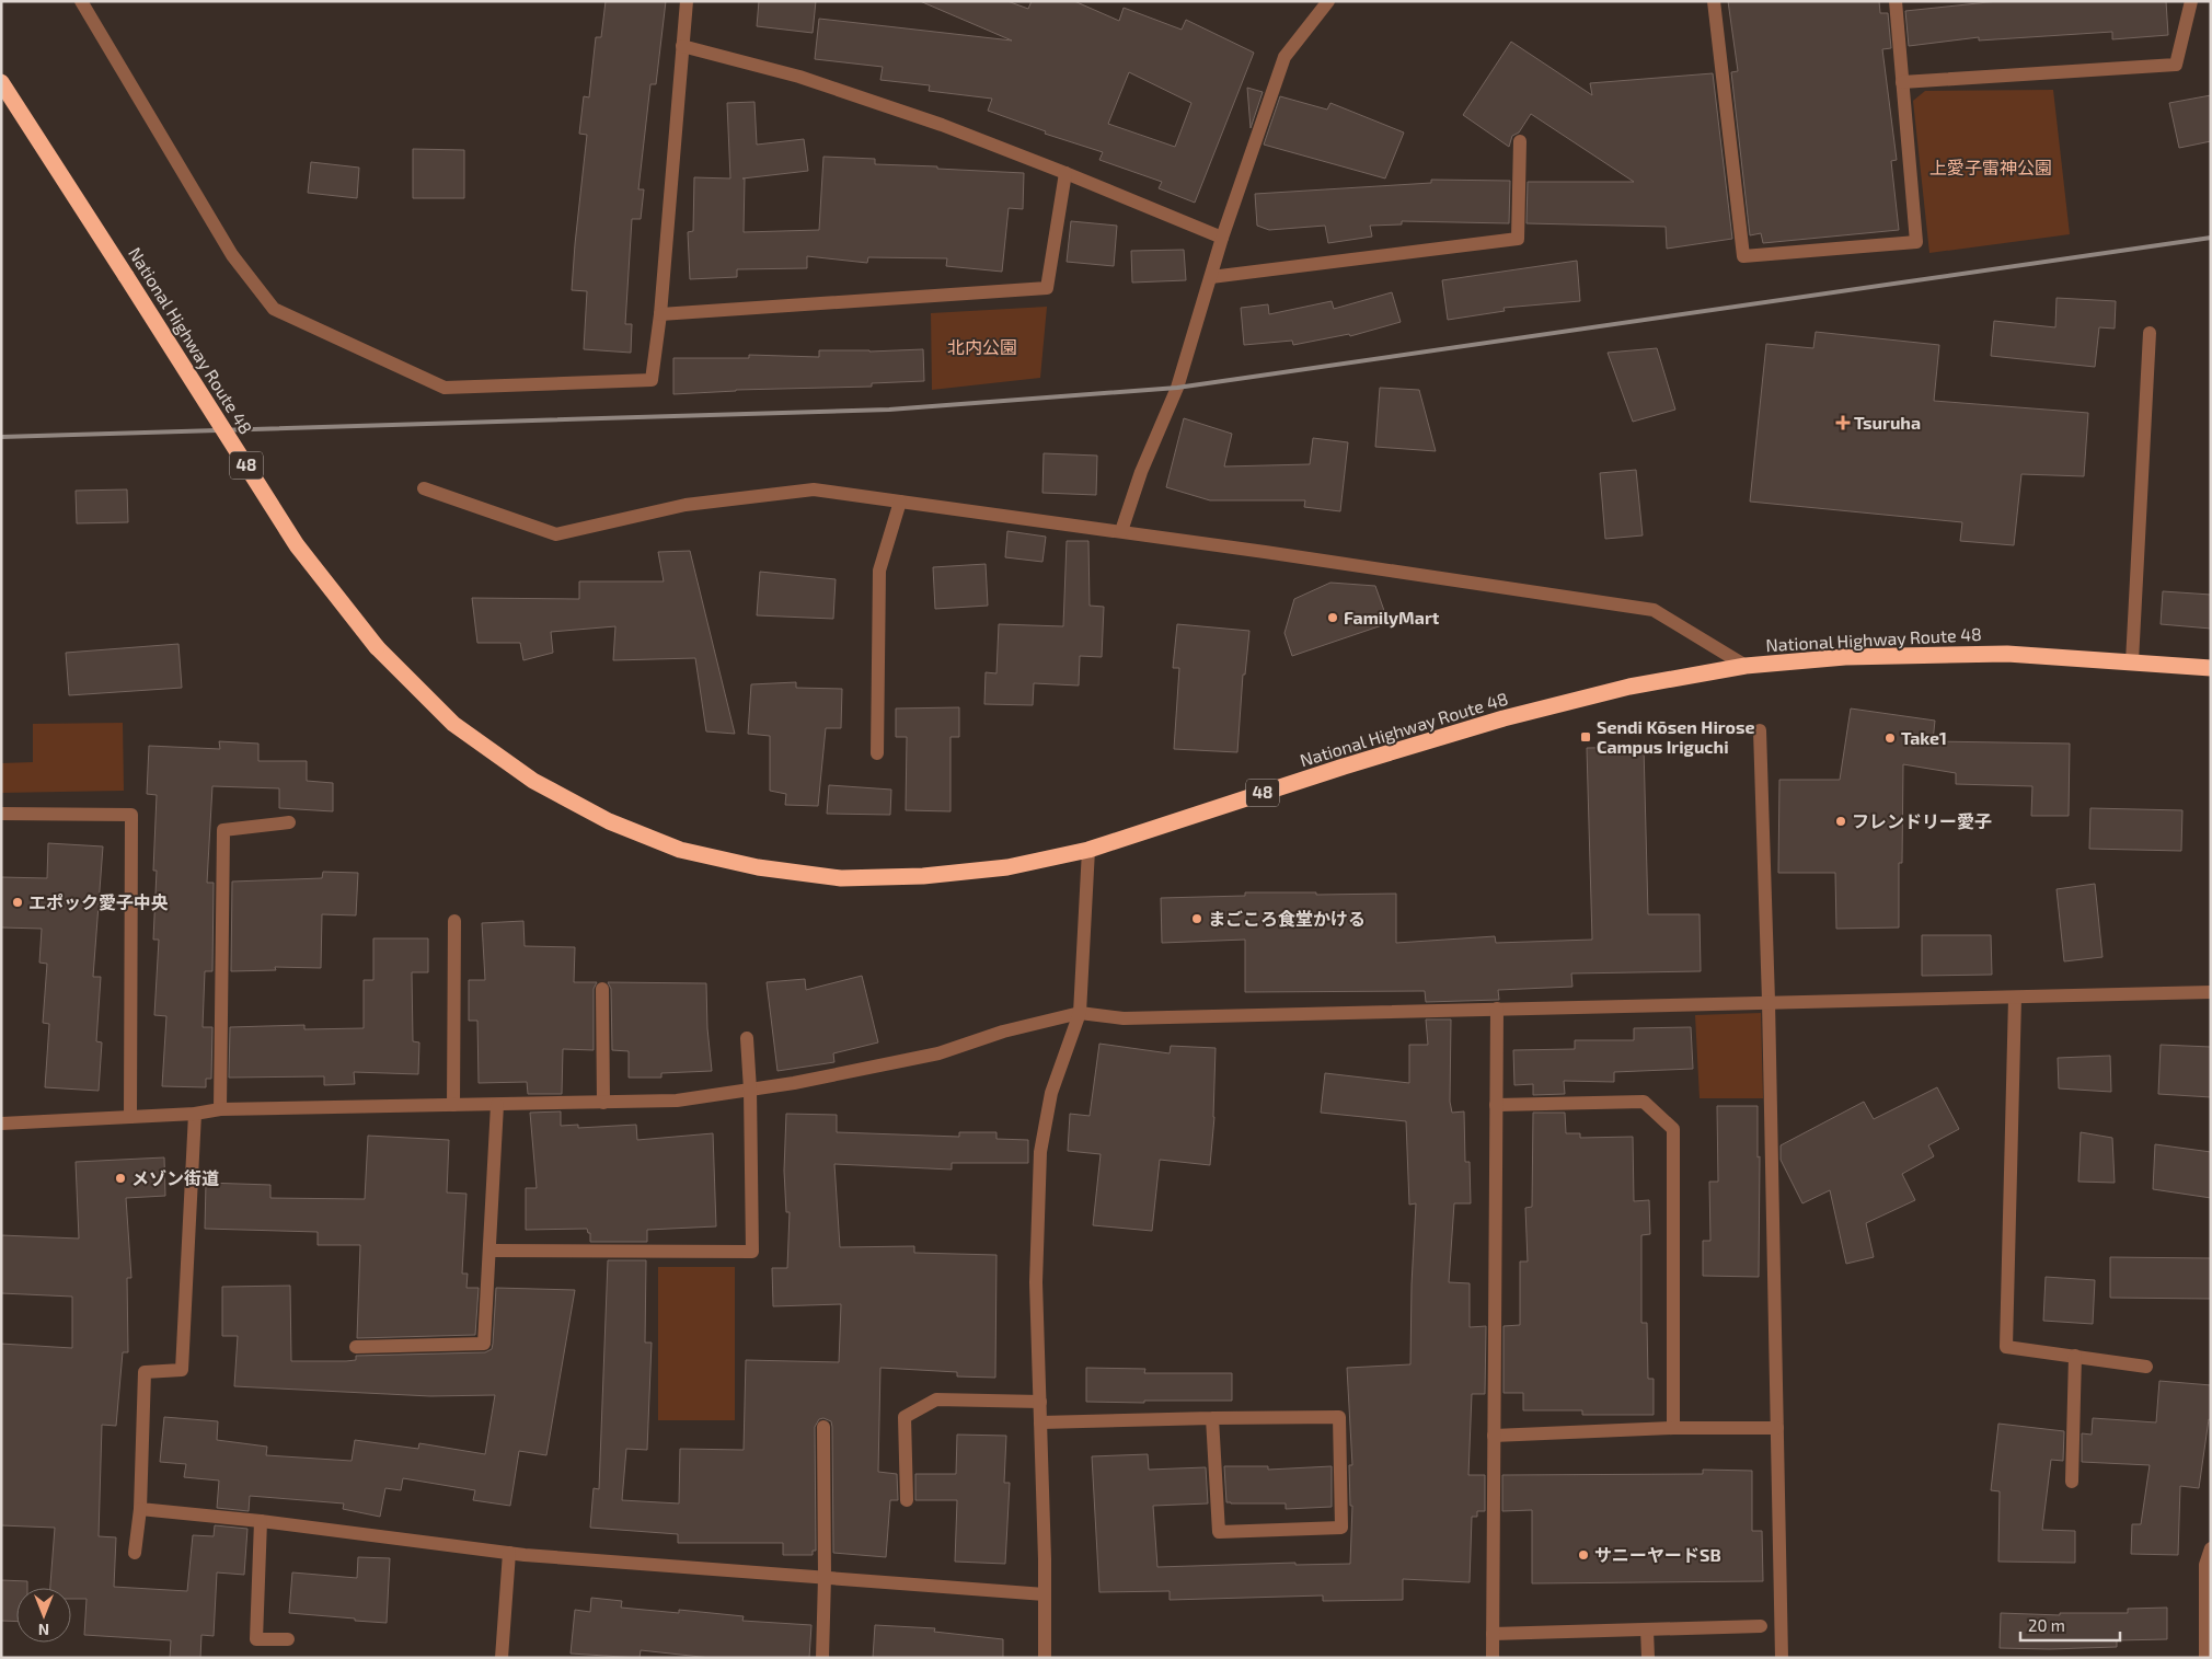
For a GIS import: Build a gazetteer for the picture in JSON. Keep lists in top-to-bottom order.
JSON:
{
  "streets": {
    "highway": ["National Highway Route 48", "48"]
  },
  "parks": ["上愛子雷神公園", "北内公園"],
  "places": {
    "health": ["Tsuruha"],
    "other": [
      "FamilyMart",
      "Take1",
      "フレンドリー愛子",
      "エポック愛子中央",
      "まごころ食堂かける",
      "メゾン街道",
      "サニーヤードSB"
    ],
    "transit": ["Sendi Kōsen Hirose Campus Iriguchi"]
  },
  "scale_bar": "20 m",
  "north": "bottom"
}
